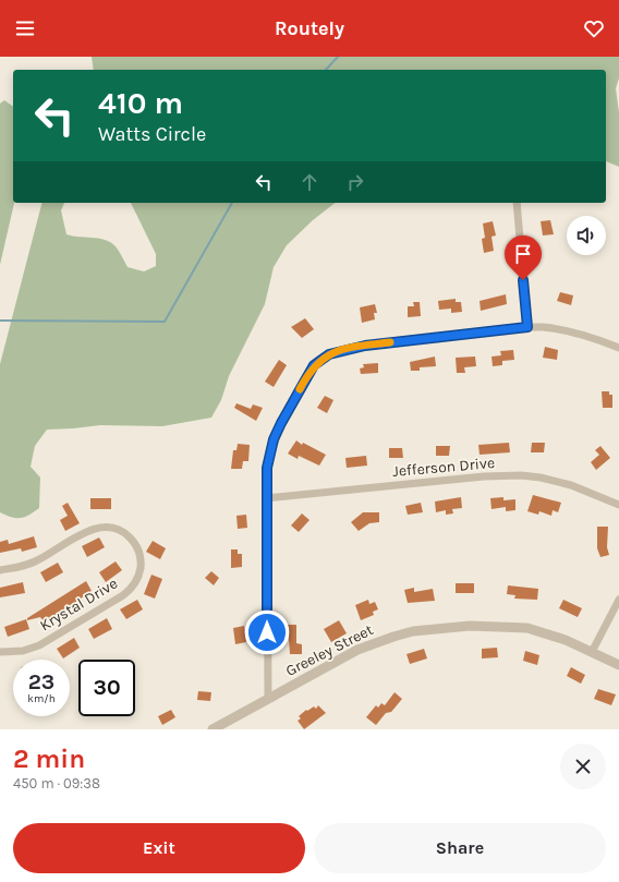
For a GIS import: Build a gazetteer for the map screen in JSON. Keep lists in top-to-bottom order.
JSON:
{
  "streets": {
    "street": ["Jefferson Drive", "Krystal Drive", "Greeley Street"]
  },
  "page": {
    "header": "Routely",
    "turn": ["410 m", "Watts Circle"],
    "speed": "23 km/h",
    "limit": "30",
    "heading": ["2 min", "450 m · 09:38"],
    "buttons": ["Exit", "Share"]
  }
}
